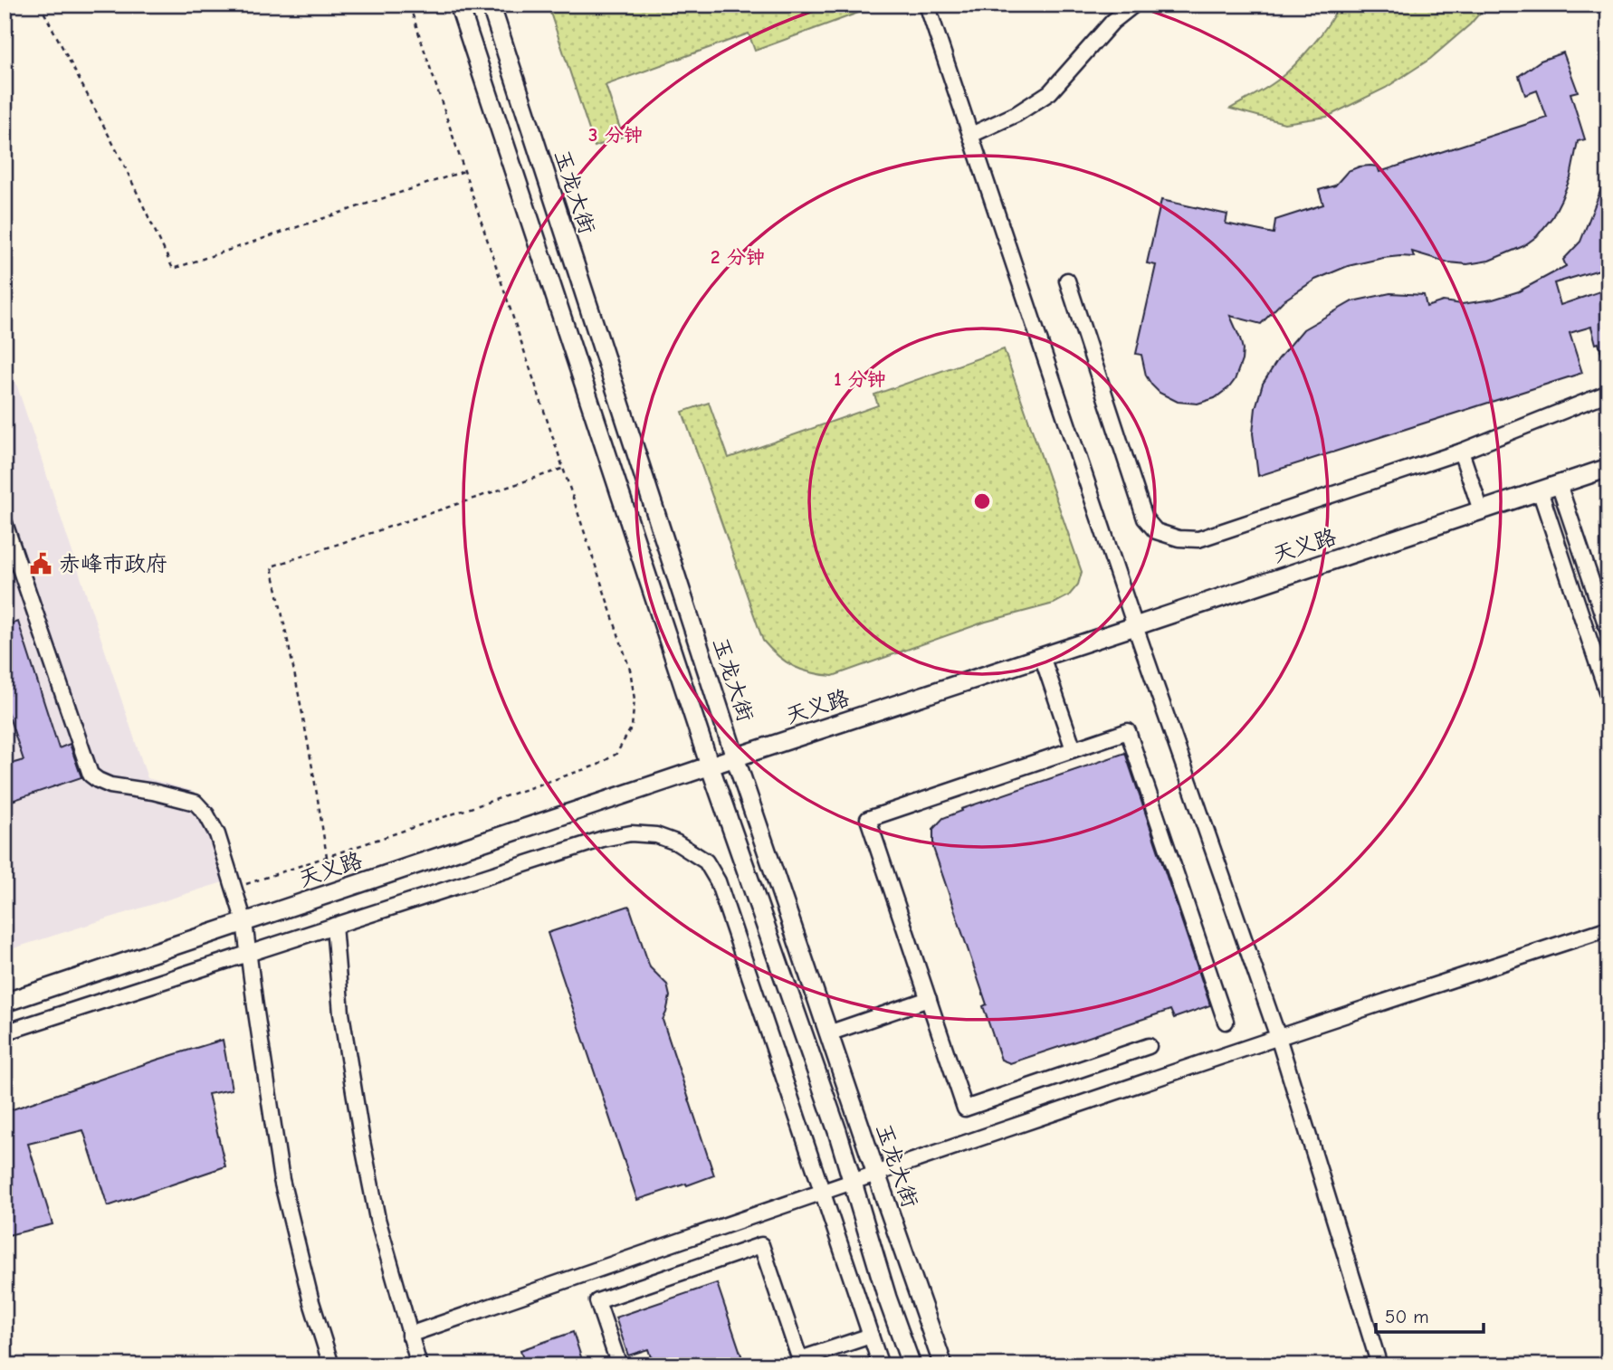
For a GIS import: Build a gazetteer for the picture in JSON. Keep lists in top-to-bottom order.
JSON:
{
  "streets": {
    "main road": ["玉龙大街", "天义路"]
  },
  "crossings": [
    ["玉龙大街", "天义路"]
  ],
  "places": {
    "public building": ["赤峰市政府"]
  },
  "scale_bar": "50 m",
  "rings": ["3 分钟", "2 分钟", "1 分钟"]
}
